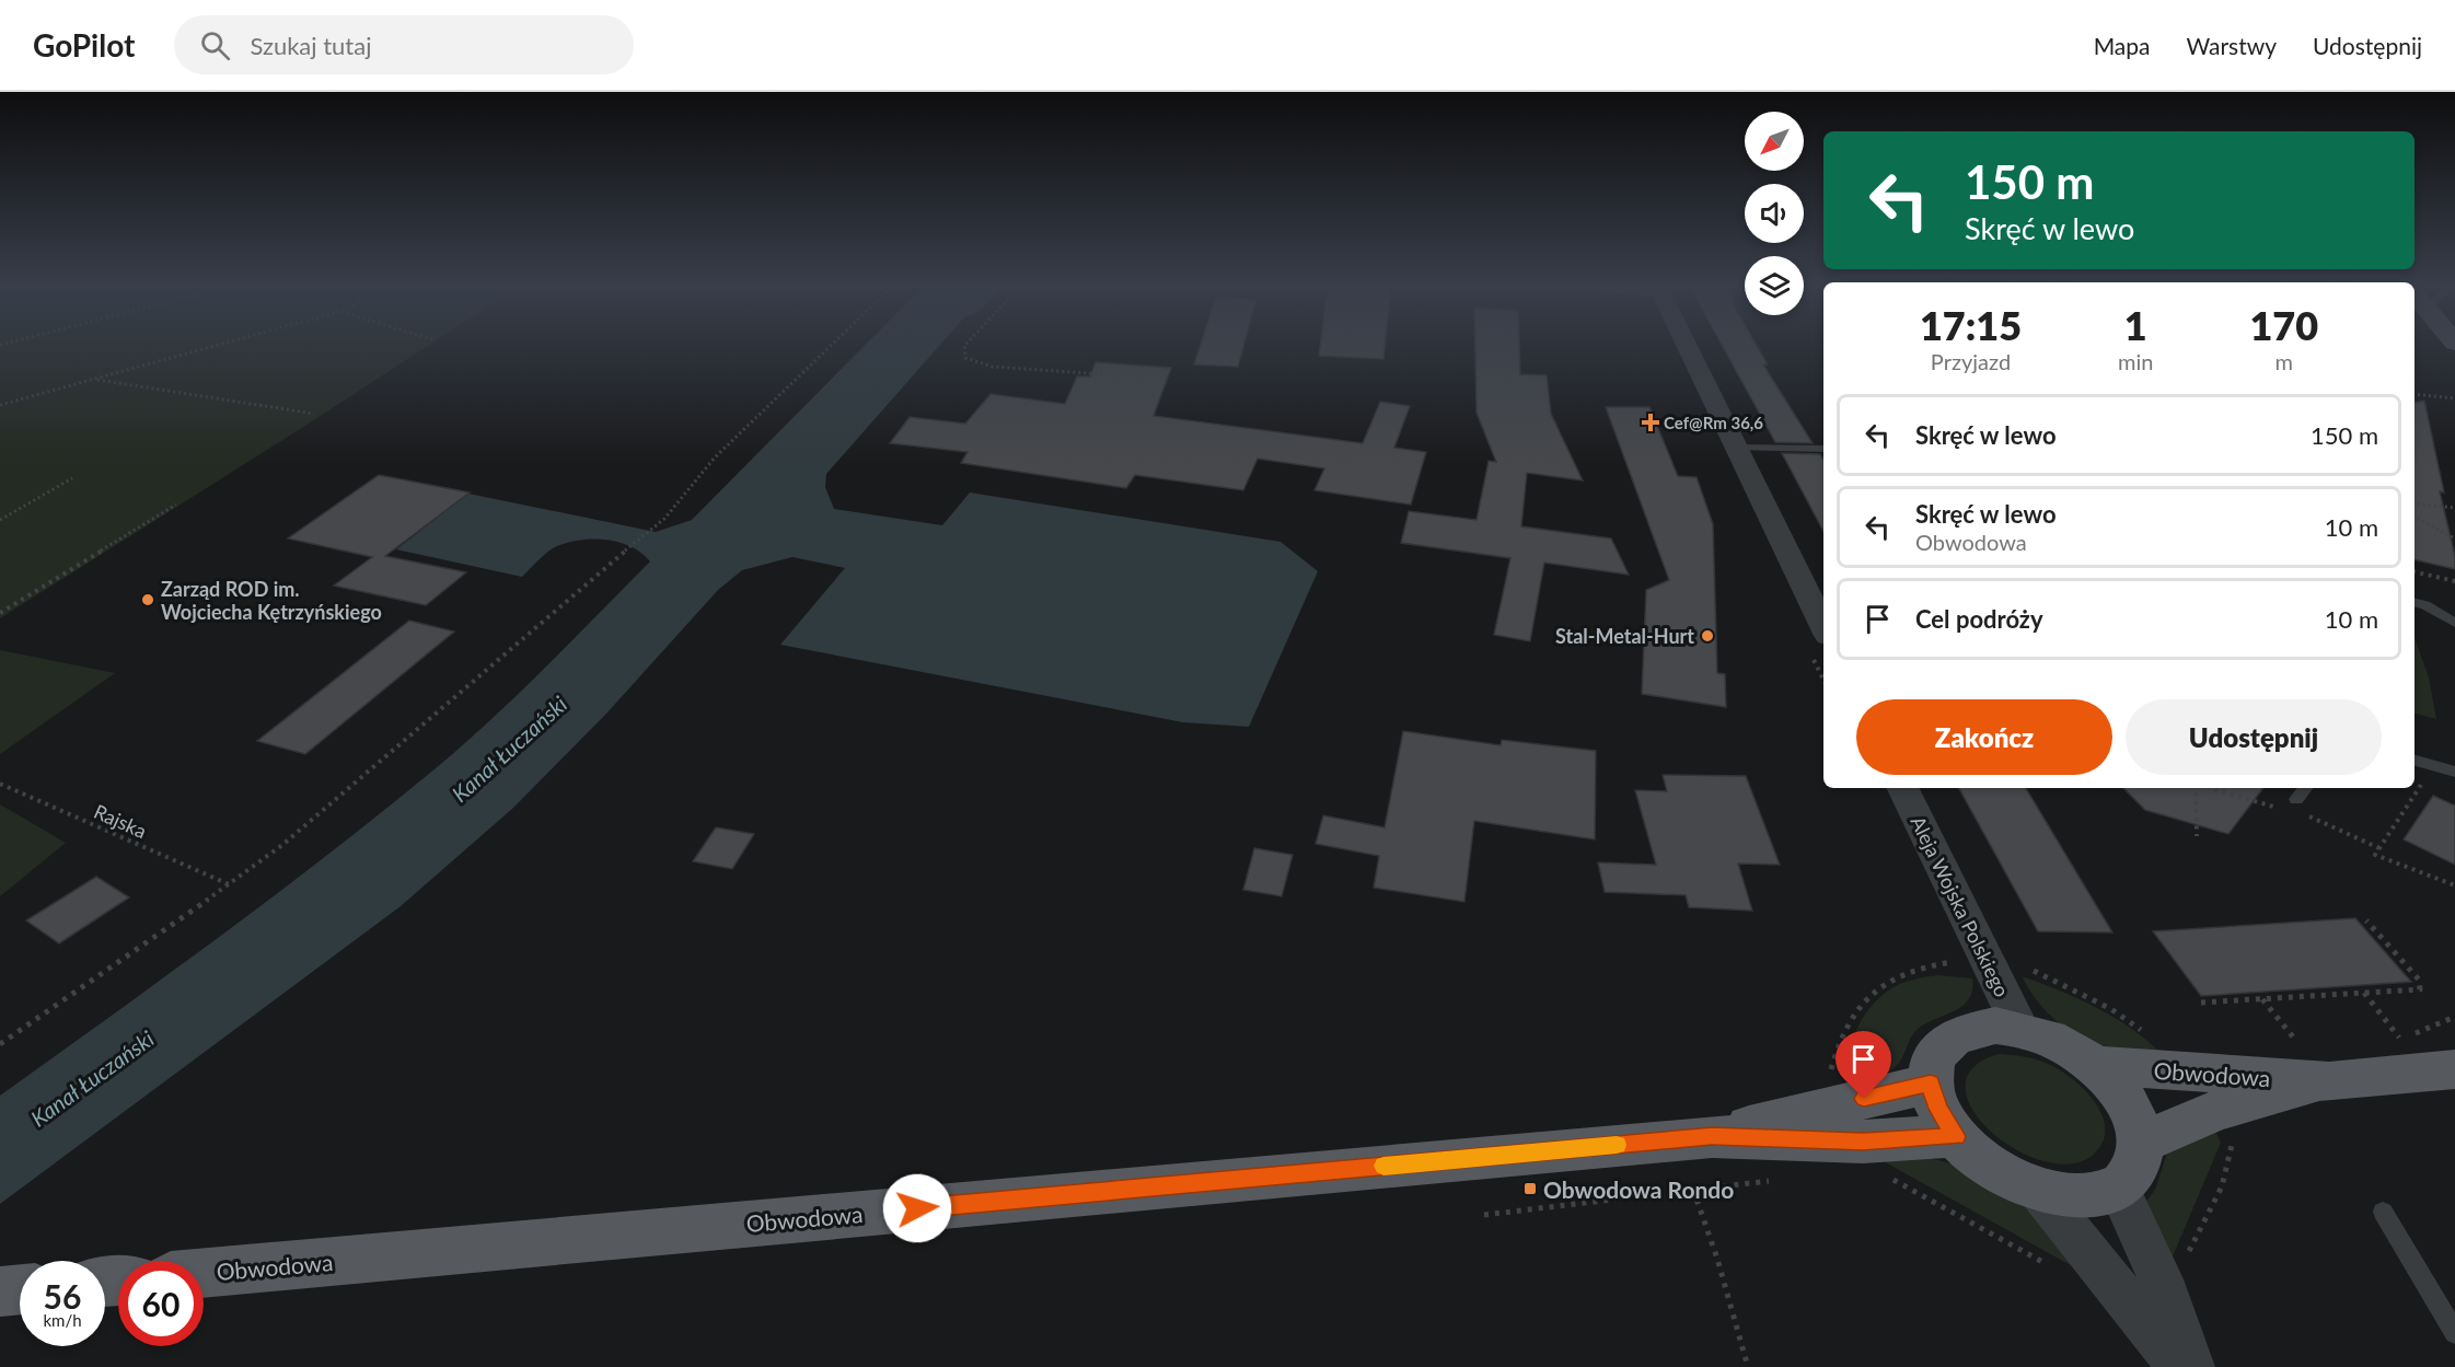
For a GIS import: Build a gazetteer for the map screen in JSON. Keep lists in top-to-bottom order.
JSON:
{
  "streets": {
    "main road": ["Obwodowa"],
    "street": ["Aleja Wojska Polskiego"],
    "path": ["Rajska"]
  },
  "crossings": [
    ["Aleja Wojska Polskiego", "Obwodowa"]
  ],
  "water": ["Kanał Łuczański"],
  "places": {
    "health": ["Cef@Rm 36,6"],
    "other": ["Zarząd ROD im. Wojciecha Kętrzyńskiego", "Stal-Metal-Hurt"],
    "transit": ["Obwodowa Rondo"]
  },
  "north": "bottom left",
  "page": {
    "header": "GoPilot",
    "search": "Szukaj tutaj",
    "nav": ["Mapa", "Warstwy", "Udostępnij"],
    "turn": ["150 m", "Skręć w lewo"],
    "eta": [
      "17:15",
      "Przyjazd",
      "1",
      "min",
      "170",
      "m"
    ],
    "list": [
      {
        "name": "Skręć w lewo",
        "value": "150 m"
      },
      {
        "name": "Skręć w lewo",
        "note": "Obwodowa",
        "value": "10 m"
      },
      {
        "name": "Cel podróży",
        "value": "10 m"
      }
    ],
    "buttons": ["Zakończ", "Udostępnij"],
    "speed": "56 km/h",
    "limit": "60"
  }
}
